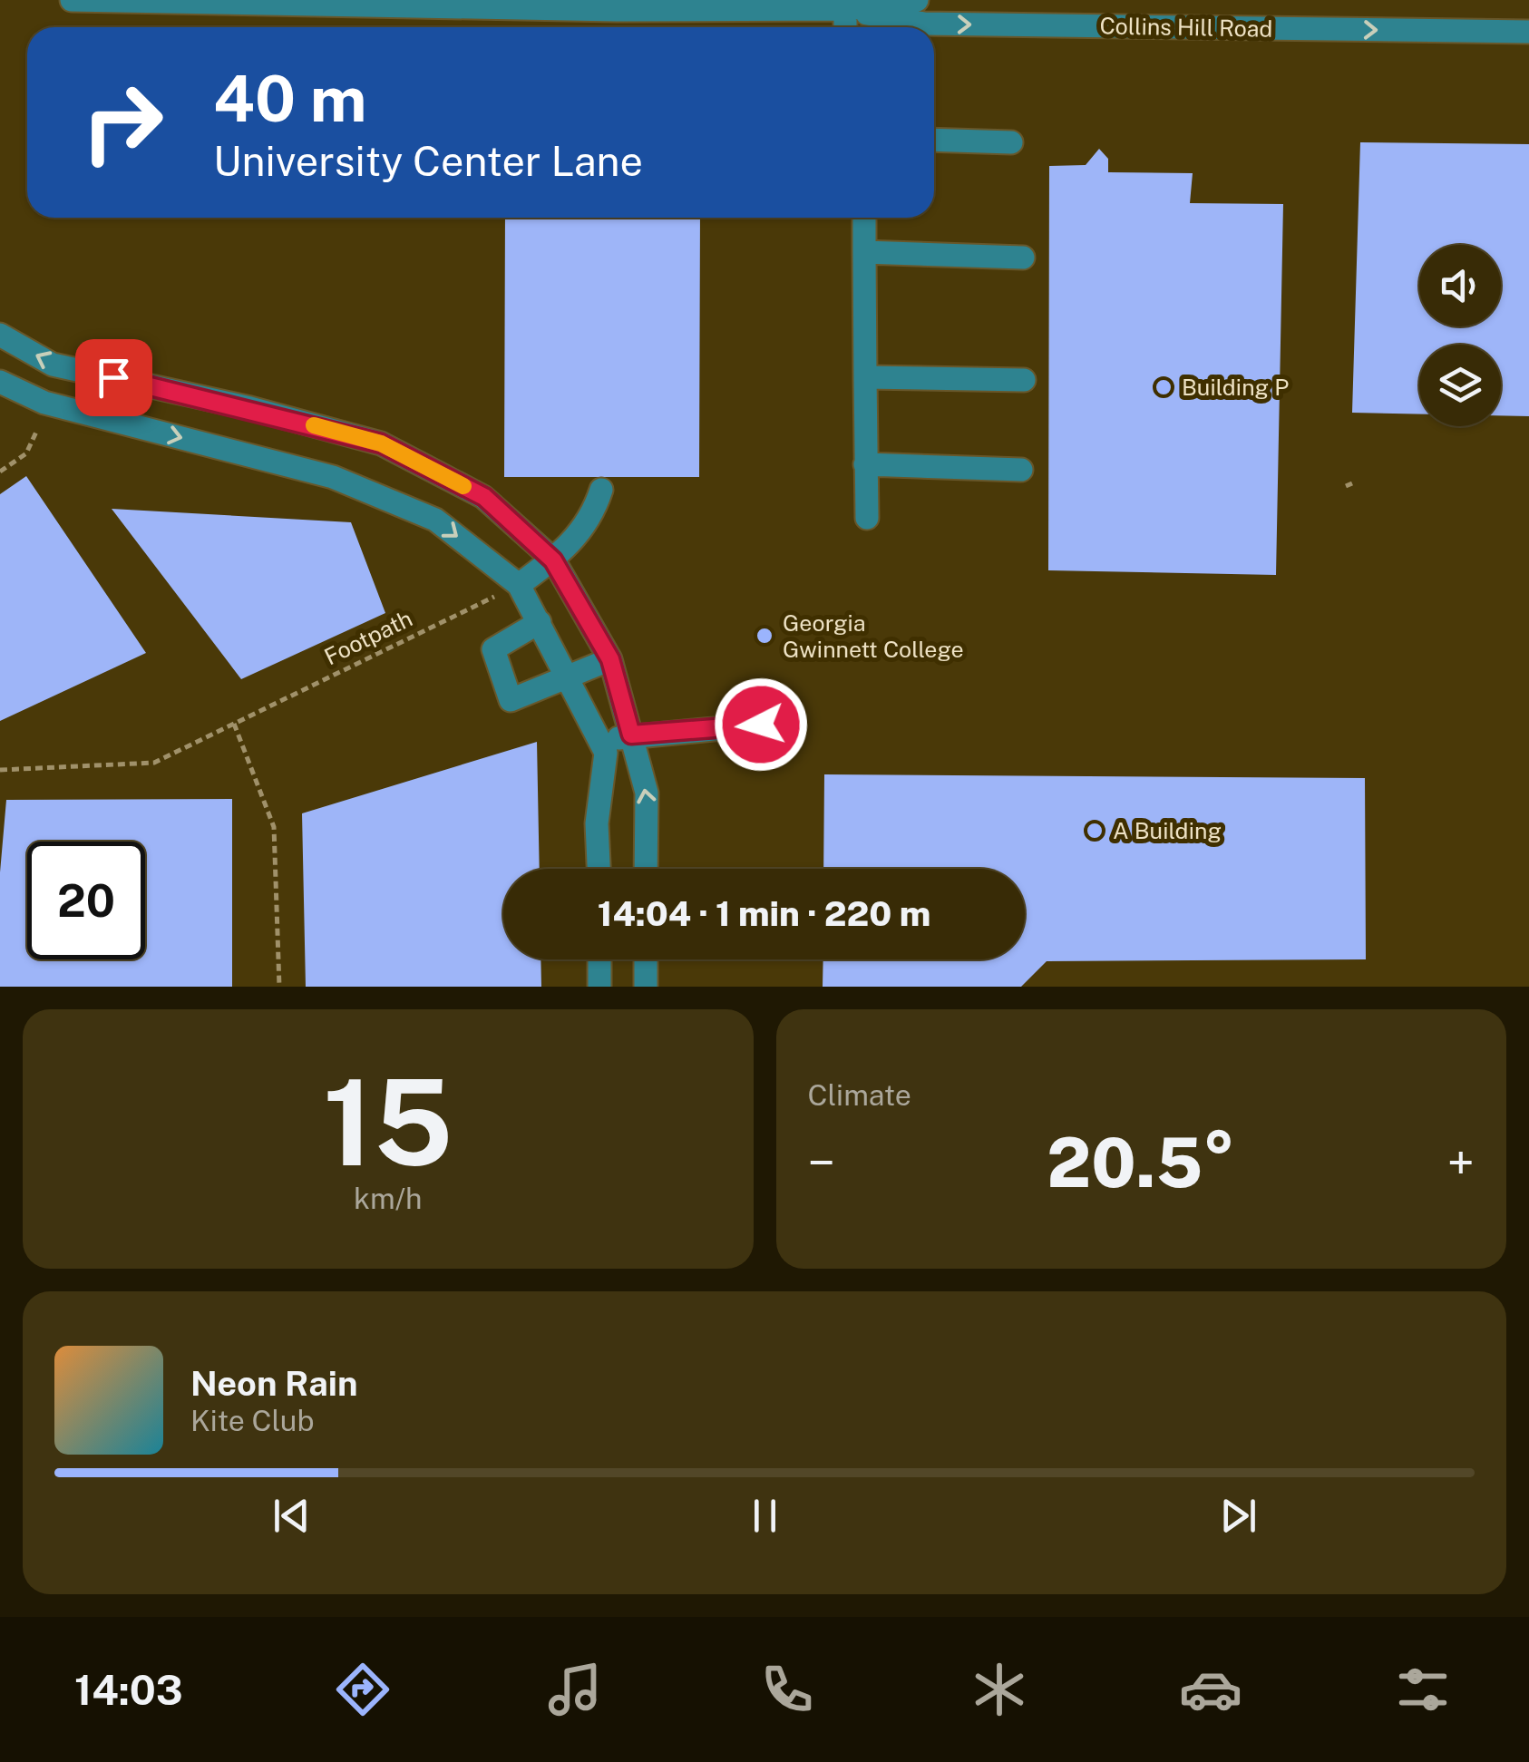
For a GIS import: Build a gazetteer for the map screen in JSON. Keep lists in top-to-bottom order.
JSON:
{
  "streets": {
    "street": ["Collins Hill Road"],
    "path": ["Footpath"]
  },
  "one_way": ["Collins Hill Road"],
  "places": ["Building P", "Georgia Gwinnett College", "A Building"],
  "page": {
    "turn": ["40 m", "University Center Lane"],
    "limit": "20",
    "trip": "14:04 · 1 min · 220 m",
    "tile": [
      ["15", "km/h"],
      "Climate"
    ],
    "heat": ["−", "20.5°", "+"],
    "song": ["Neon Rain", "Kite Club"],
    "tabs": "14:03"
  }
}
